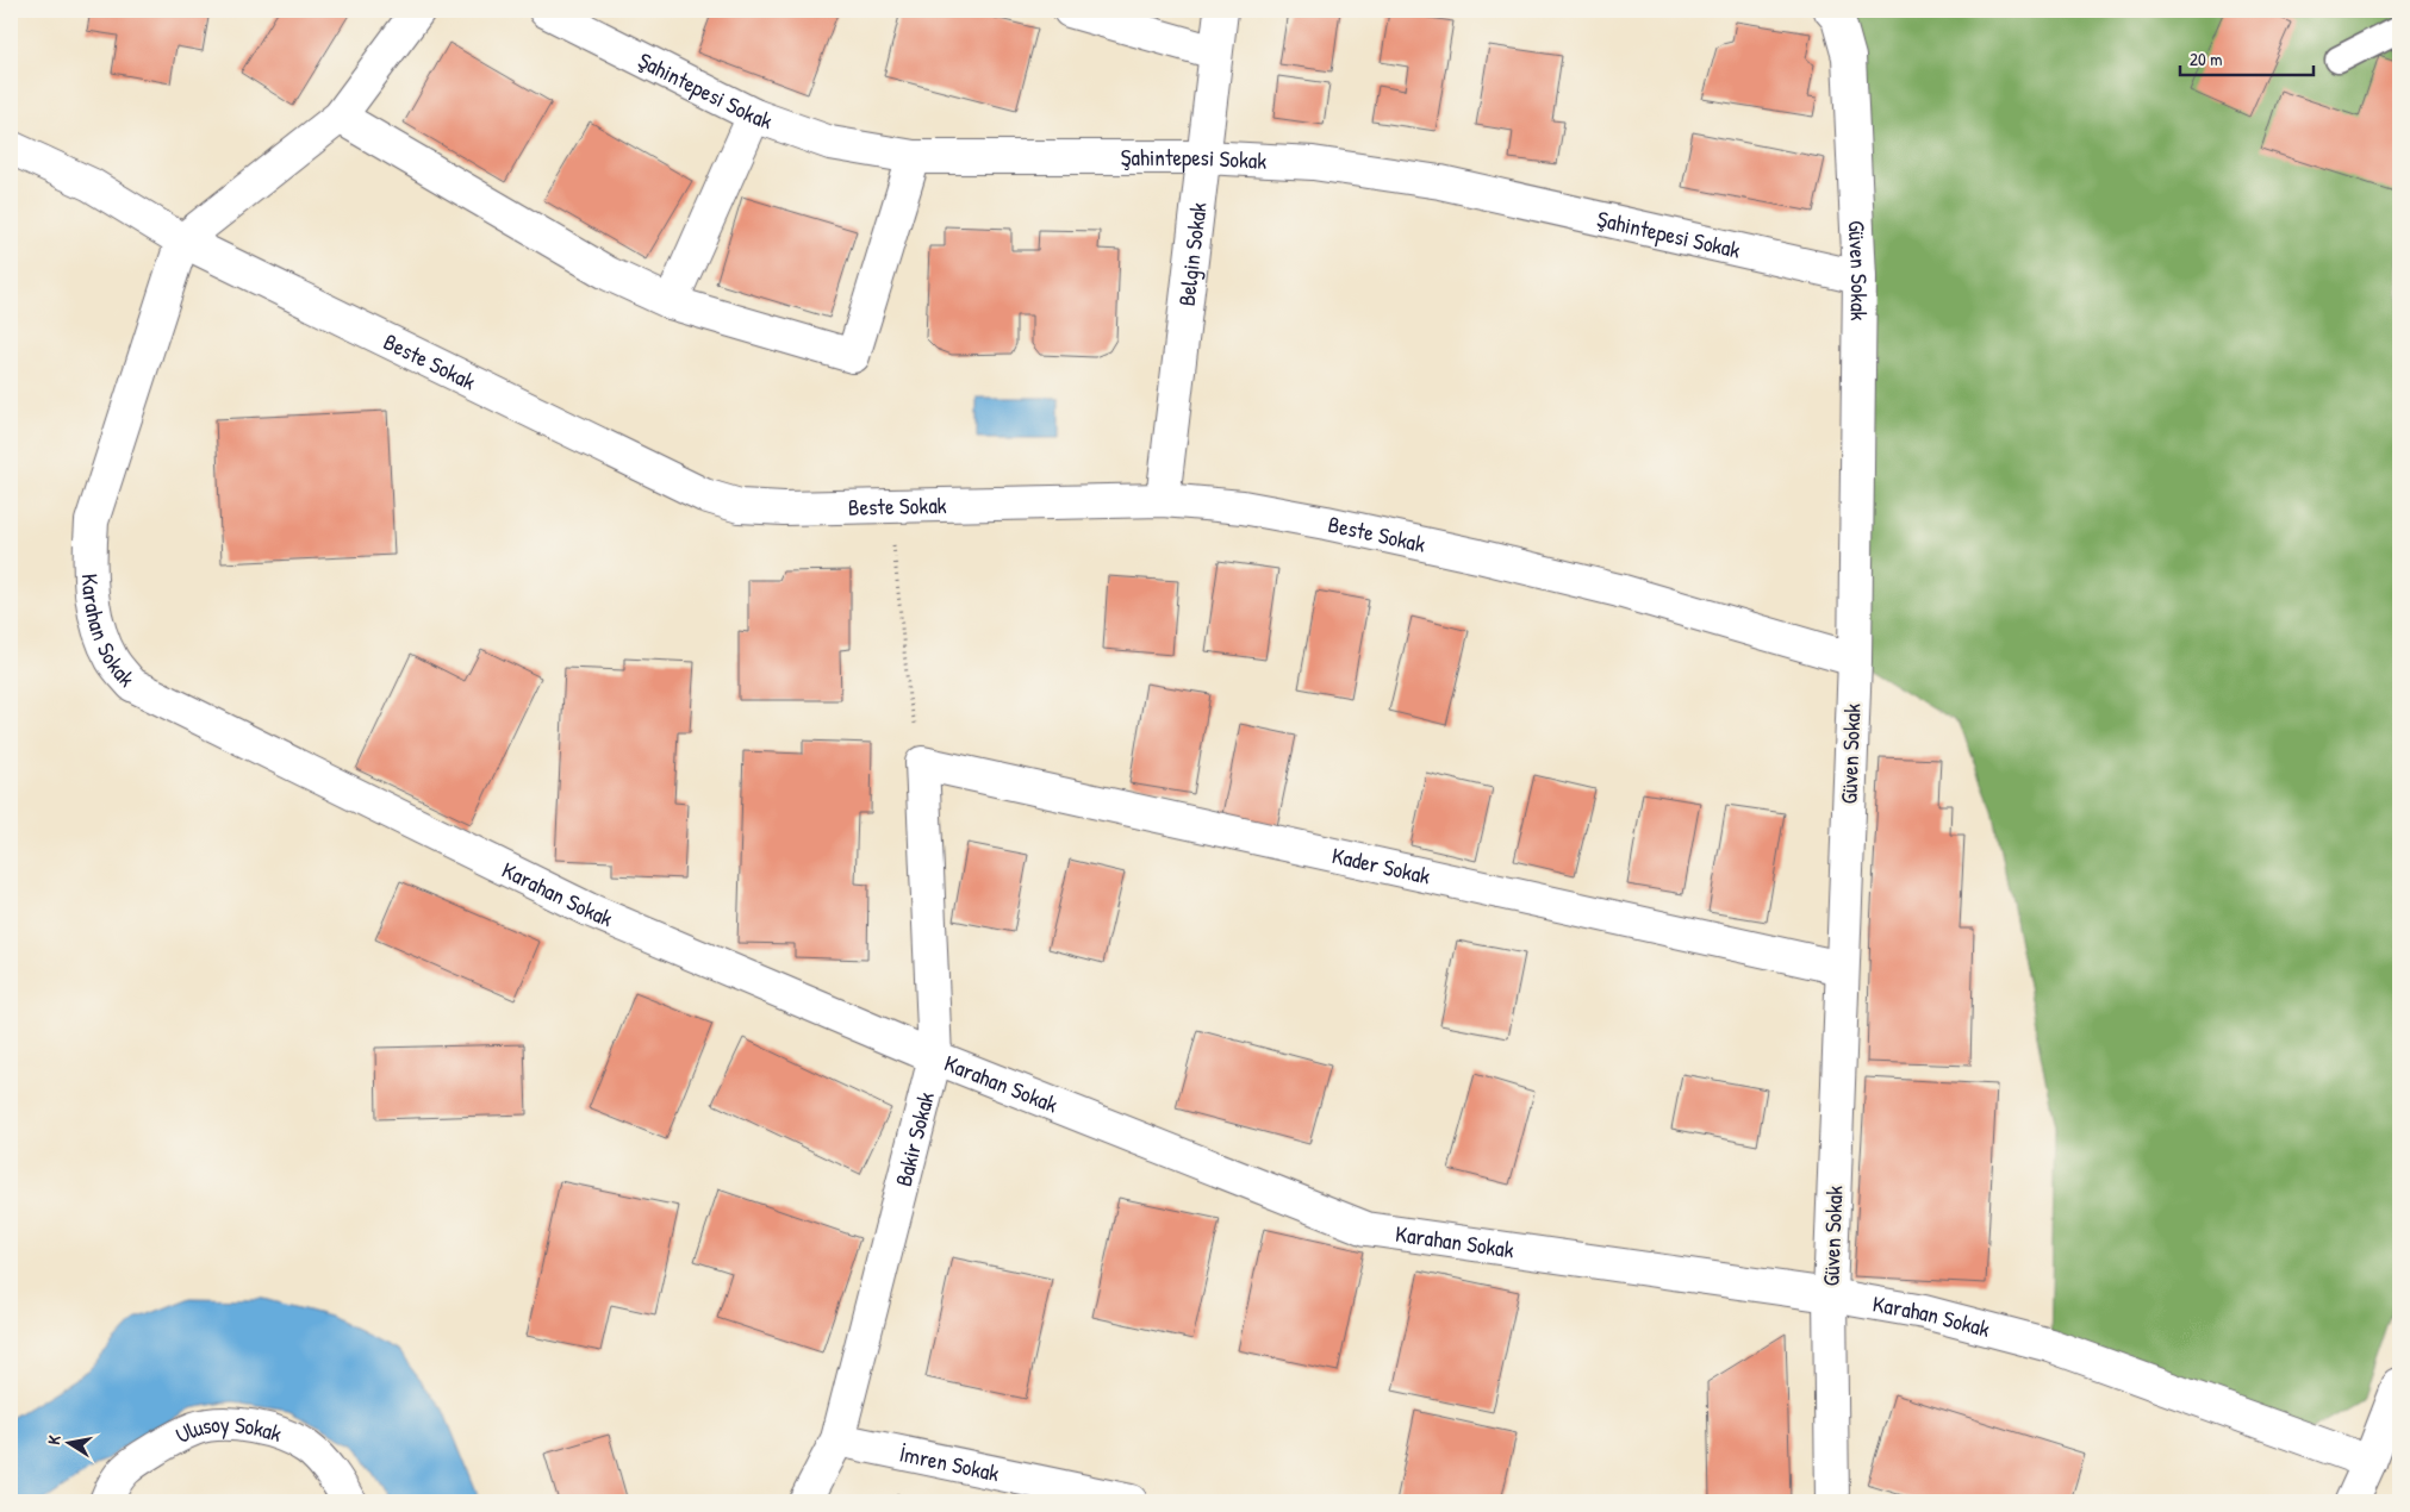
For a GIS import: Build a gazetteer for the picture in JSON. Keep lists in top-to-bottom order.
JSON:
{
  "streets": {
    "street": [
      "Şahintepesi Sokak",
      "Belgin Sokak",
      "Güven Sokak",
      "Beste Sokak",
      "Karahan Sokak",
      "Kader Sokak",
      "Bakir Sokak",
      "Ulusoy Sokak",
      "İmren Sokak"
    ]
  },
  "crossings": [
    ["Şahintepesi Sokak", "Belgin Sokak"],
    ["Şahintepesi Sokak", "Güven Sokak"],
    ["Belgin Sokak", "Beste Sokak"],
    ["Güven Sokak", "Beste Sokak"],
    ["Güven Sokak", "Karahan Sokak"],
    ["Güven Sokak", "Kader Sokak"],
    ["Beste Sokak", "Karahan Sokak"],
    ["Karahan Sokak", "Bakir Sokak"],
    ["Kader Sokak", "Bakir Sokak"],
    ["Bakir Sokak", "İmren Sokak"]
  ],
  "scale_bar": "20 m",
  "north": "left"
}
